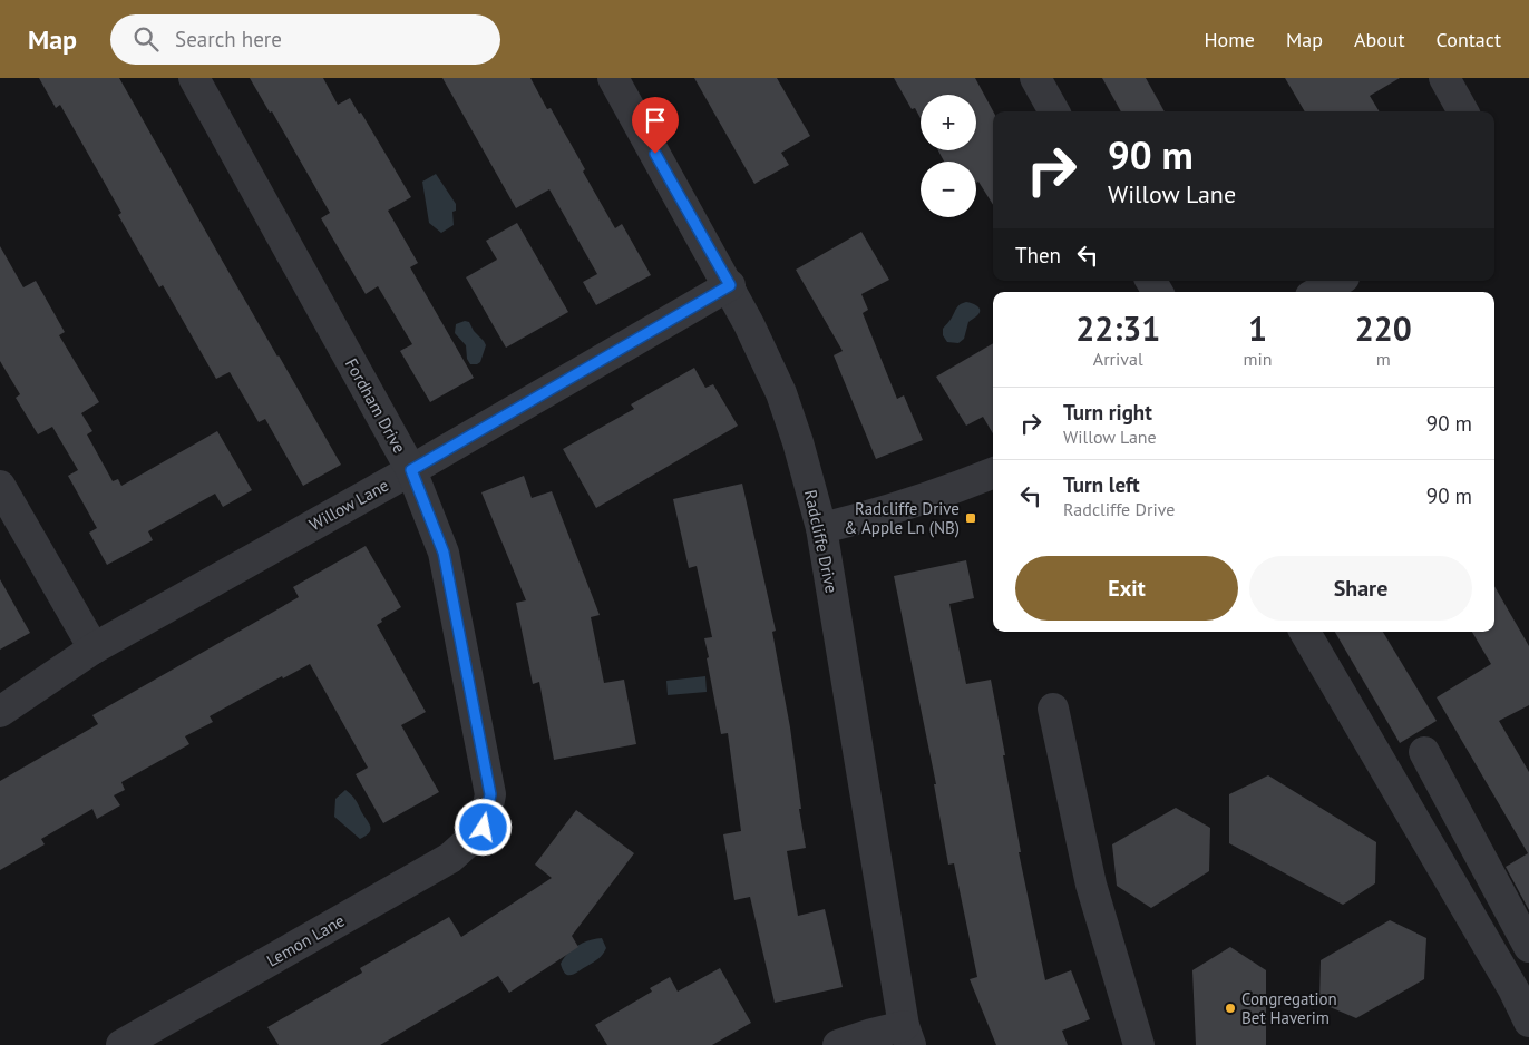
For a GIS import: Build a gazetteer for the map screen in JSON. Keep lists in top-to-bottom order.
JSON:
{
  "streets": {
    "street": [
      "Fordham Drive",
      "Willow Lane",
      "Radcliffe Drive",
      "Lemon Lane"
    ]
  },
  "crossings": [
    ["Fordham Drive", "Willow Lane"],
    ["Fordham Drive", "Lemon Lane"],
    ["Willow Lane", "Radcliffe Drive"]
  ],
  "places": {
    "transit": ["Radcliffe Drive & Apple Ln (NB)"],
    "other": ["Congregation Bet Haverim"]
  },
  "page": {
    "header": "Map",
    "search": "Search here",
    "nav": [
      "Home",
      "Map",
      "About",
      "Contact"
    ],
    "map_buttons": ["+", "−"],
    "turn": ["90 m", "Willow Lane"],
    "then": "Then",
    "eta": [
      "22:31",
      "Arrival",
      "1",
      "min",
      "220",
      "m"
    ],
    "list": [
      {
        "name": "Turn right",
        "note": "Willow Lane",
        "value": "90 m"
      },
      {
        "name": "Turn left",
        "note": "Radcliffe Drive",
        "value": "90 m"
      }
    ],
    "buttons": ["Exit", "Share"]
  }
}
